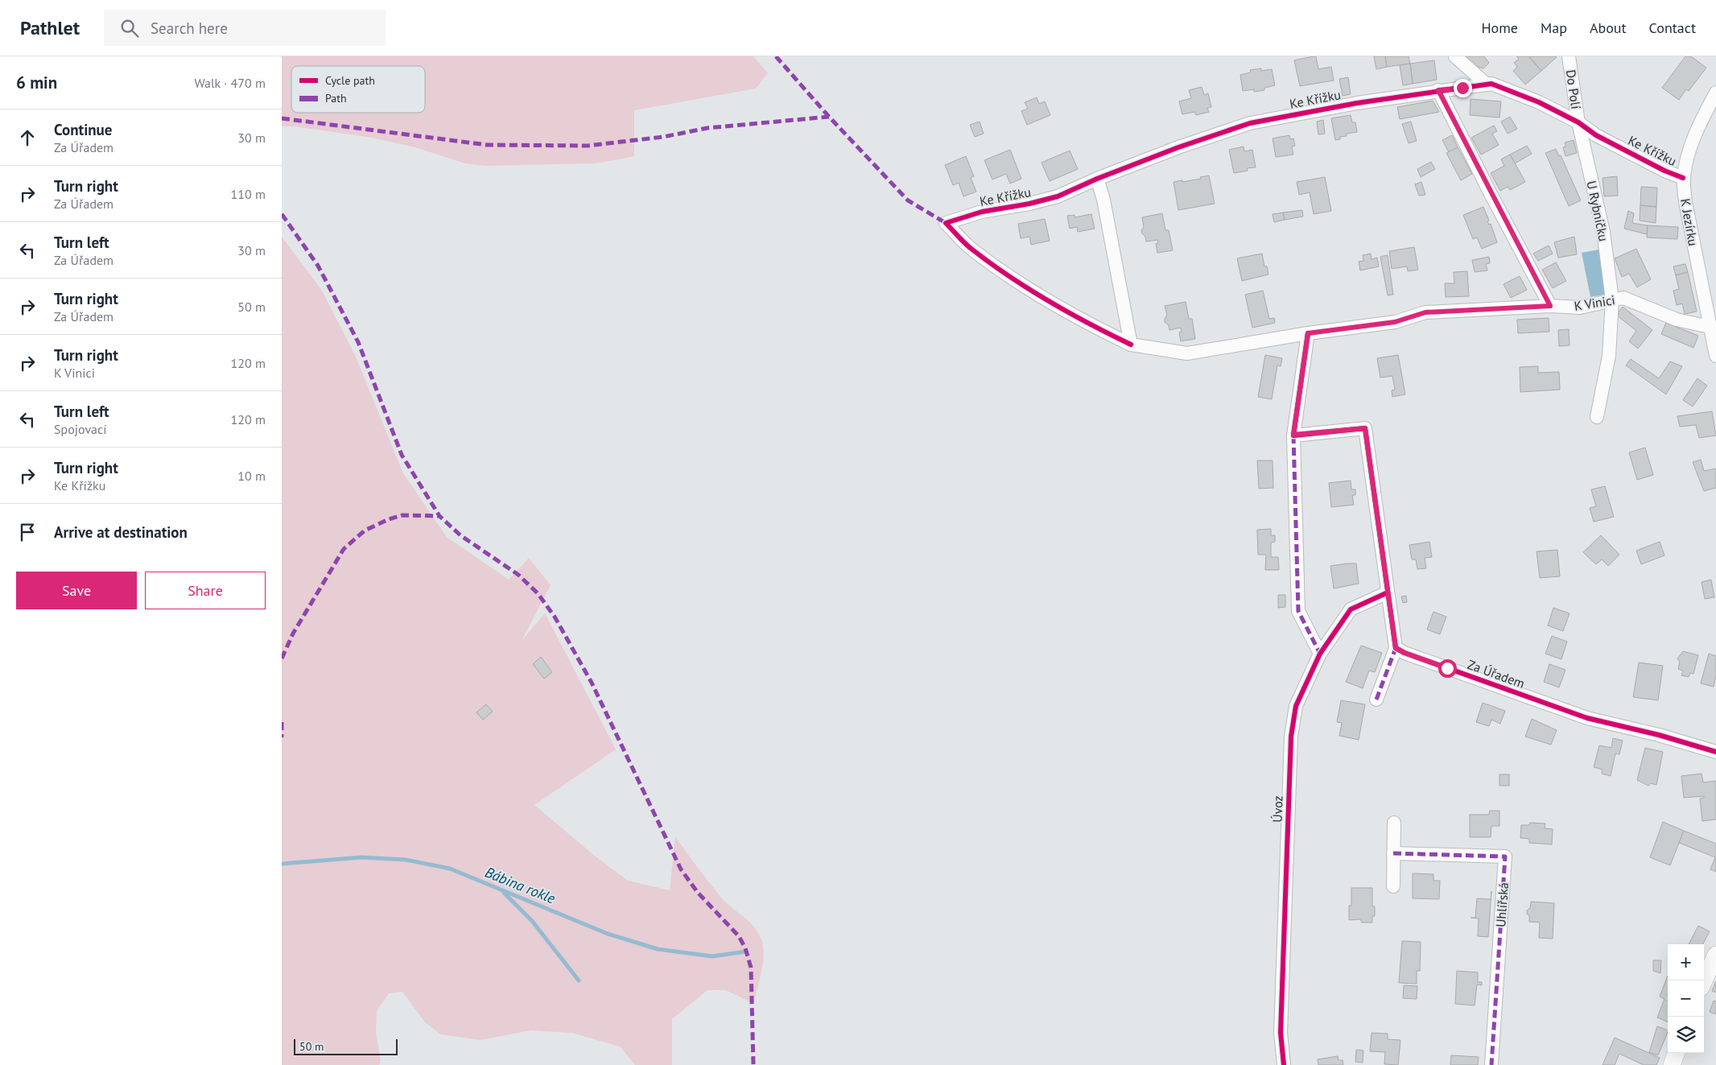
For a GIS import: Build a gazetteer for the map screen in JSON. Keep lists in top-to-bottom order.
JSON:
{
  "streets": {
    "street": [
      "Do Polí",
      "Ke Křížku",
      "U Rybníčku",
      "K Jezírku",
      "K Vinici",
      "Za Úřadem",
      "Úvoz",
      "Uhlířská"
    ]
  },
  "crossings": [
    ["Do Polí", "Ke Křížku"],
    ["Do Polí", "U Rybníčku"],
    ["Ke Křížku", "U Rybníčku"],
    ["Ke Křížku", "K Jezírku"],
    ["U Rybníčku", "K Vinici"],
    ["K Jezírku", "K Vinici"]
  ],
  "water": ["Bábina rokle"],
  "legend": ["Cycle path", "Path"],
  "scale_bar": "50 m",
  "page": {
    "header": "Pathlet",
    "search": "Search here",
    "nav": [
      "Home",
      "Map",
      "About",
      "Contact"
    ],
    "heading": ["6 min", "Walk · 470 m"],
    "list": [
      ["Continue", "Za Úřadem", "30 m"],
      ["Turn right", "Za Úřadem", "110 m"],
      ["Turn left", "Za Úřadem", "30 m"],
      ["Turn right", "Za Úřadem", "50 m"],
      ["Turn right", "K Vinici", "120 m"],
      ["Turn left", "Spojovací", "120 m"],
      ["Turn right", "Ke Křížku", "10 m"],
      "Arrive at destination"
    ],
    "buttons": ["Save", "Share"],
    "map_buttons": ["+", "−"],
    "scale": "50 m"
  }
}
